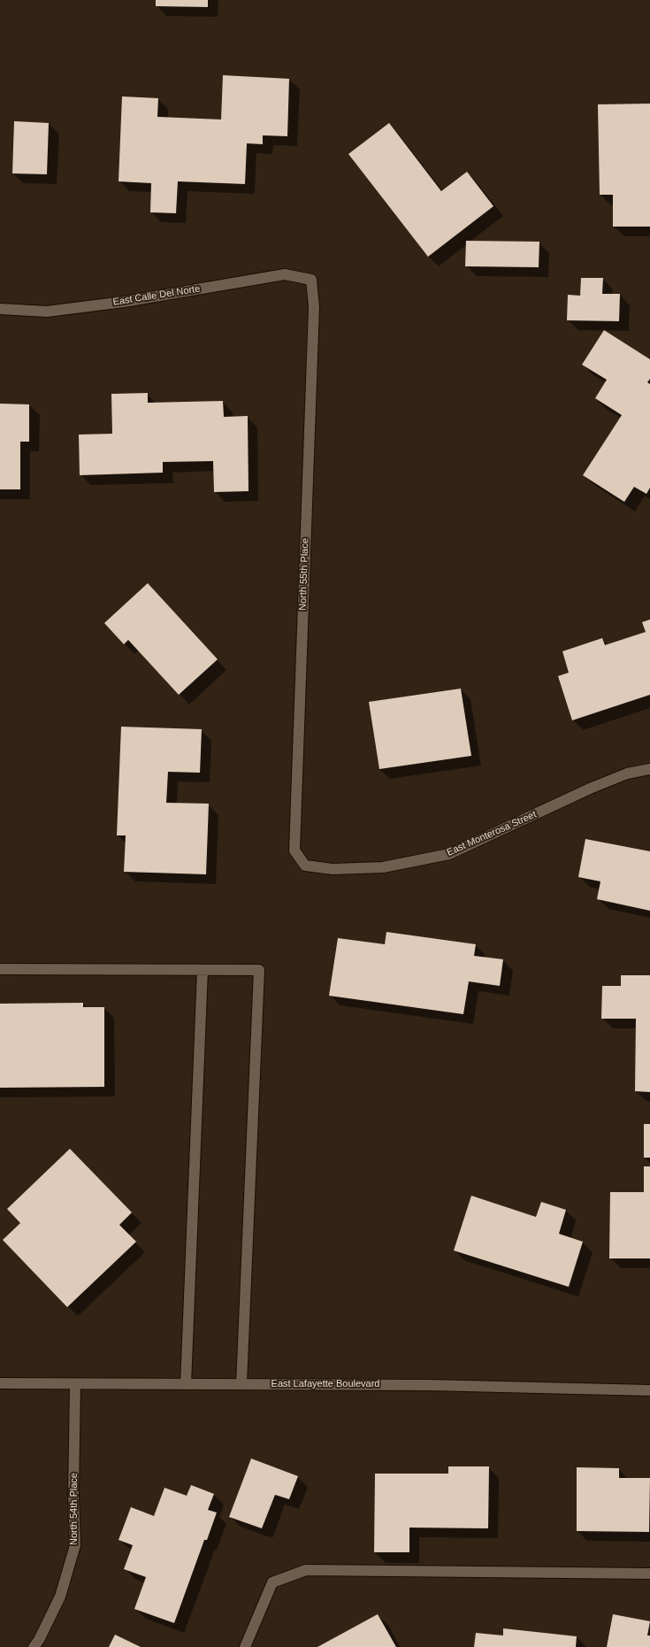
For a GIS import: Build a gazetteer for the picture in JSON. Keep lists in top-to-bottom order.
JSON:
{
  "streets": {
    "street": [
      "East Calle Del Norte",
      "North 55th Place",
      "East Monterosa Street",
      "East Lafayette Boulevard",
      "North 54th Place"
    ]
  },
  "crossings": [
    ["East Calle Del Norte", "North 55th Place"],
    ["North 55th Place", "East Monterosa Street"],
    ["East Lafayette Boulevard", "North 54th Place"]
  ]
}
